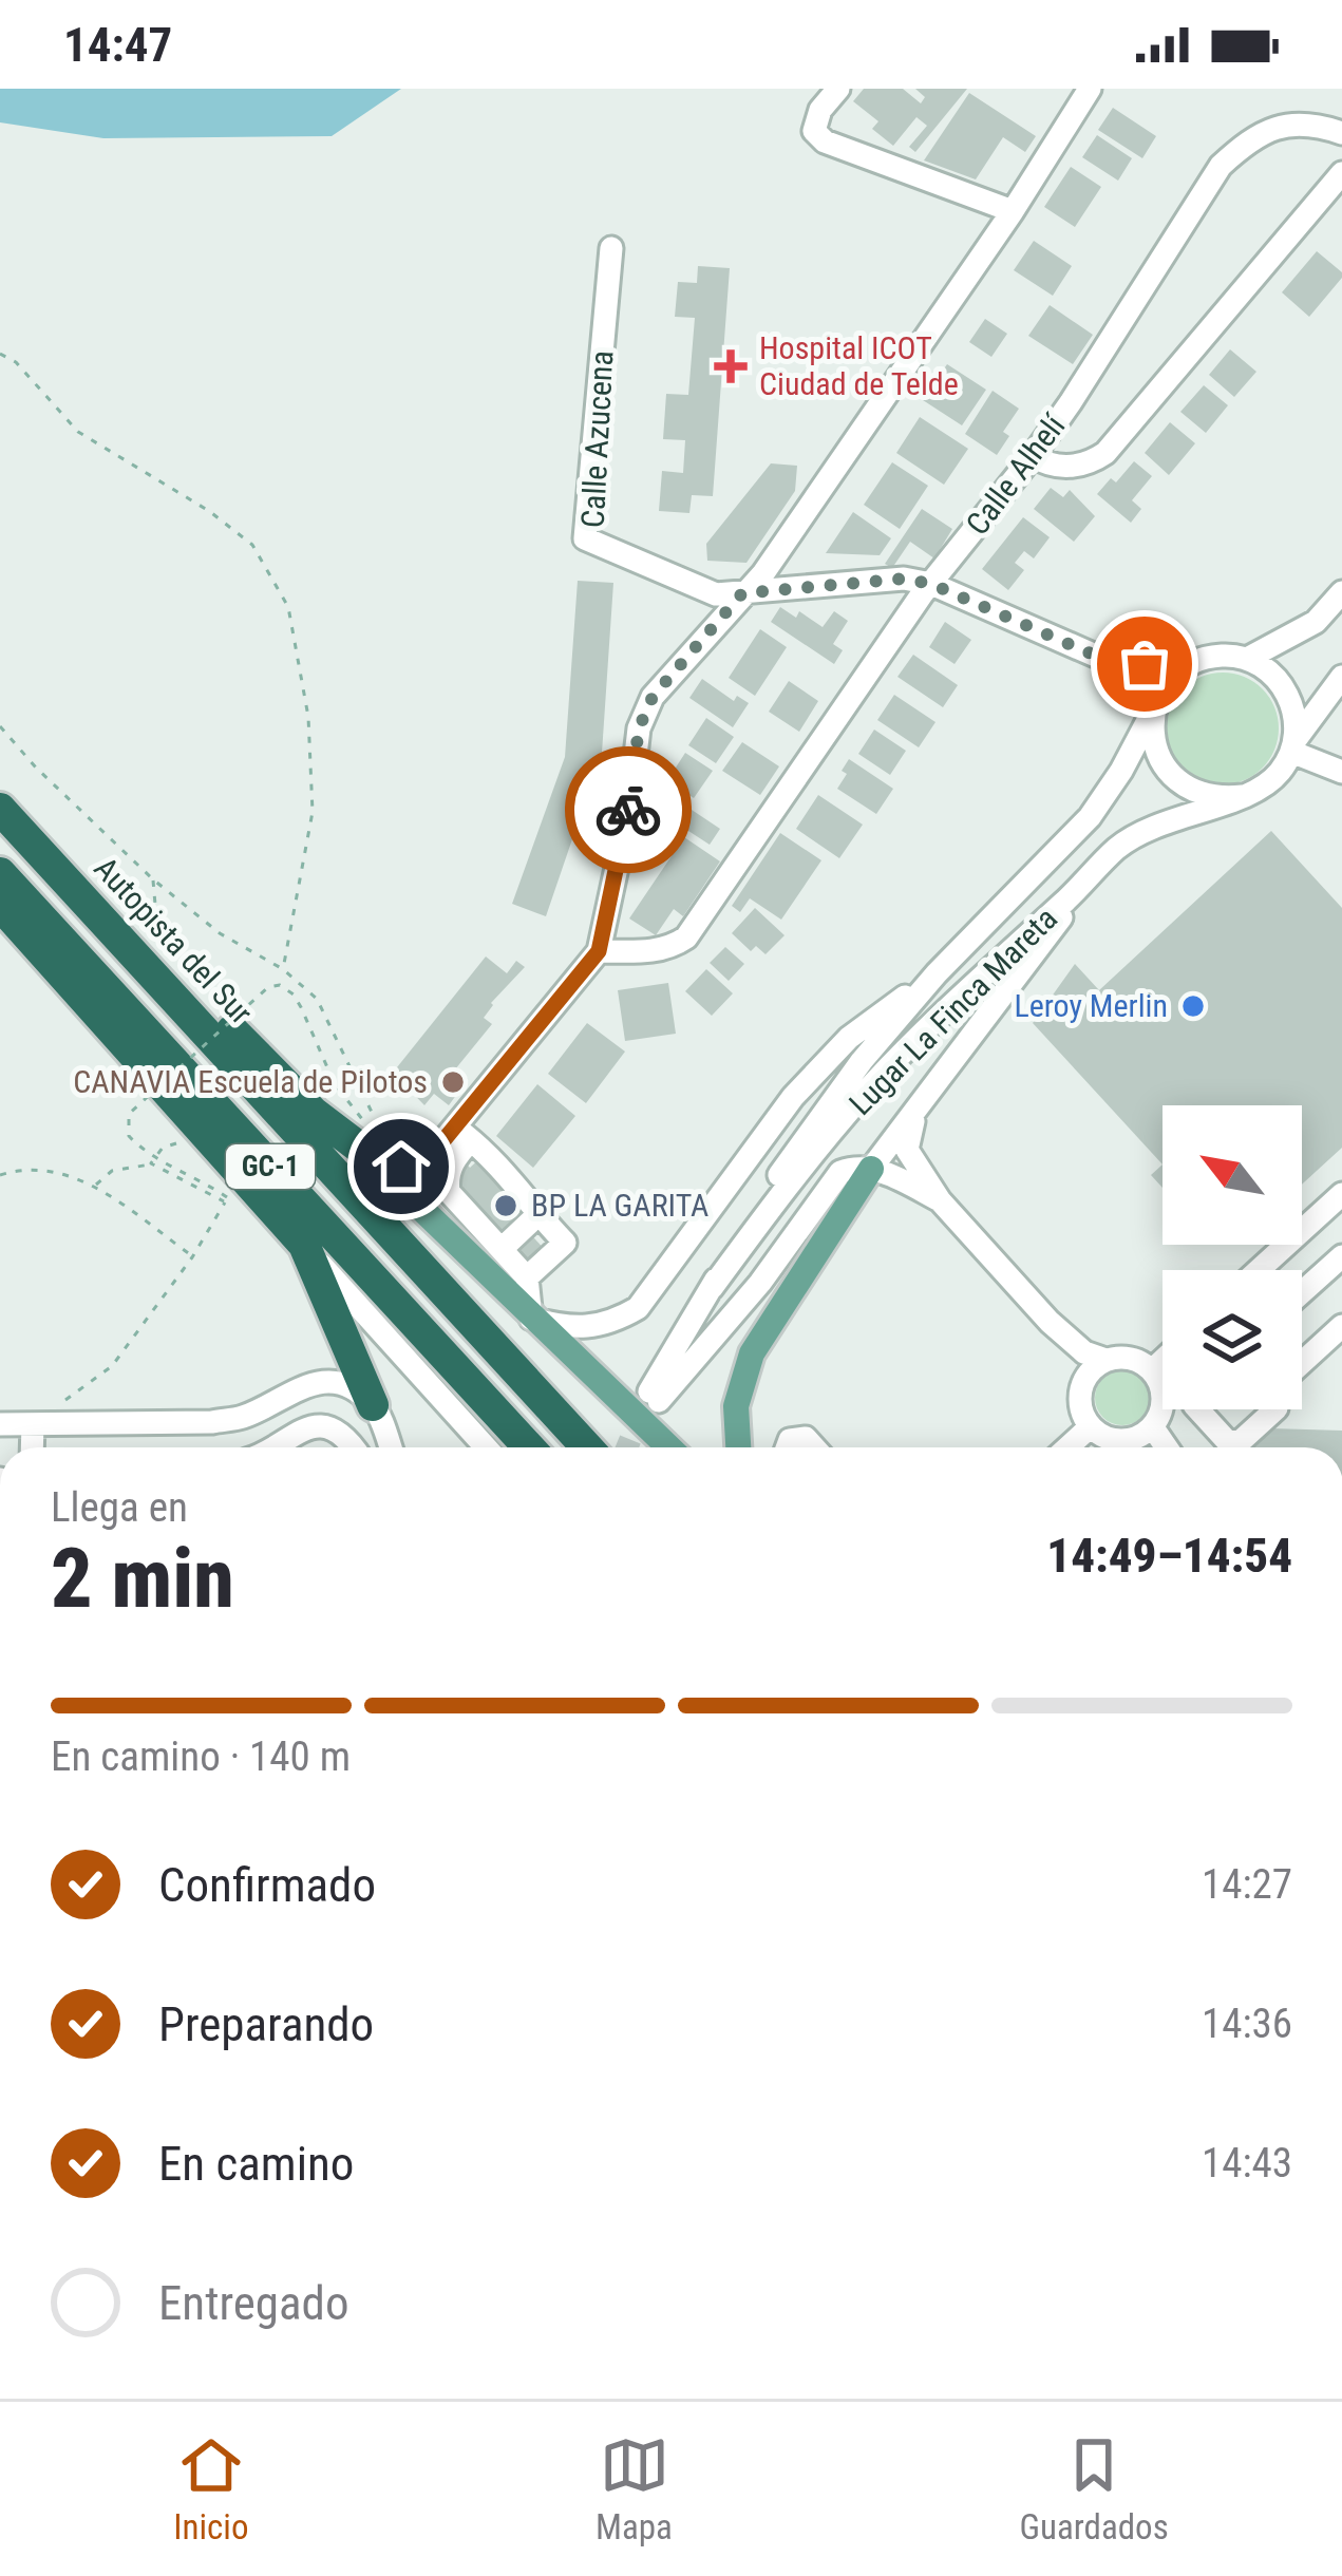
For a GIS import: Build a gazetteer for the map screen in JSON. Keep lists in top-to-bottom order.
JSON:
{
  "streets": {
    "highway": ["Autopista del Sur", "GC-1"],
    "street": ["Calle Azucena", "Calle Alhelí", "Lugar La Finca Mareta"]
  },
  "crossings": [
    ["Calle Azucena", "Calle Alhelí"],
    ["Calle Azucena", "Lugar La Finca Mareta"]
  ],
  "places": {
    "health": ["Hospital ICOT Ciudad de Telde"],
    "other": ["Leroy Merlin", "CANAVIA Escuela de Pilotos", "BP LA GARITA"]
  },
  "north": "top left",
  "page": {
    "status": "14:47",
    "heading": ["2 min", "Llega en", "14:49–14:54"],
    "bar": "En camino · 140 m",
    "list": [
      ["Confirmado", "14:27"],
      ["Preparando", "14:36"],
      ["En camino", "14:43"],
      "Entregado"
    ],
    "tabs": ["Inicio", "Mapa", "Guardados"]
  }
}
